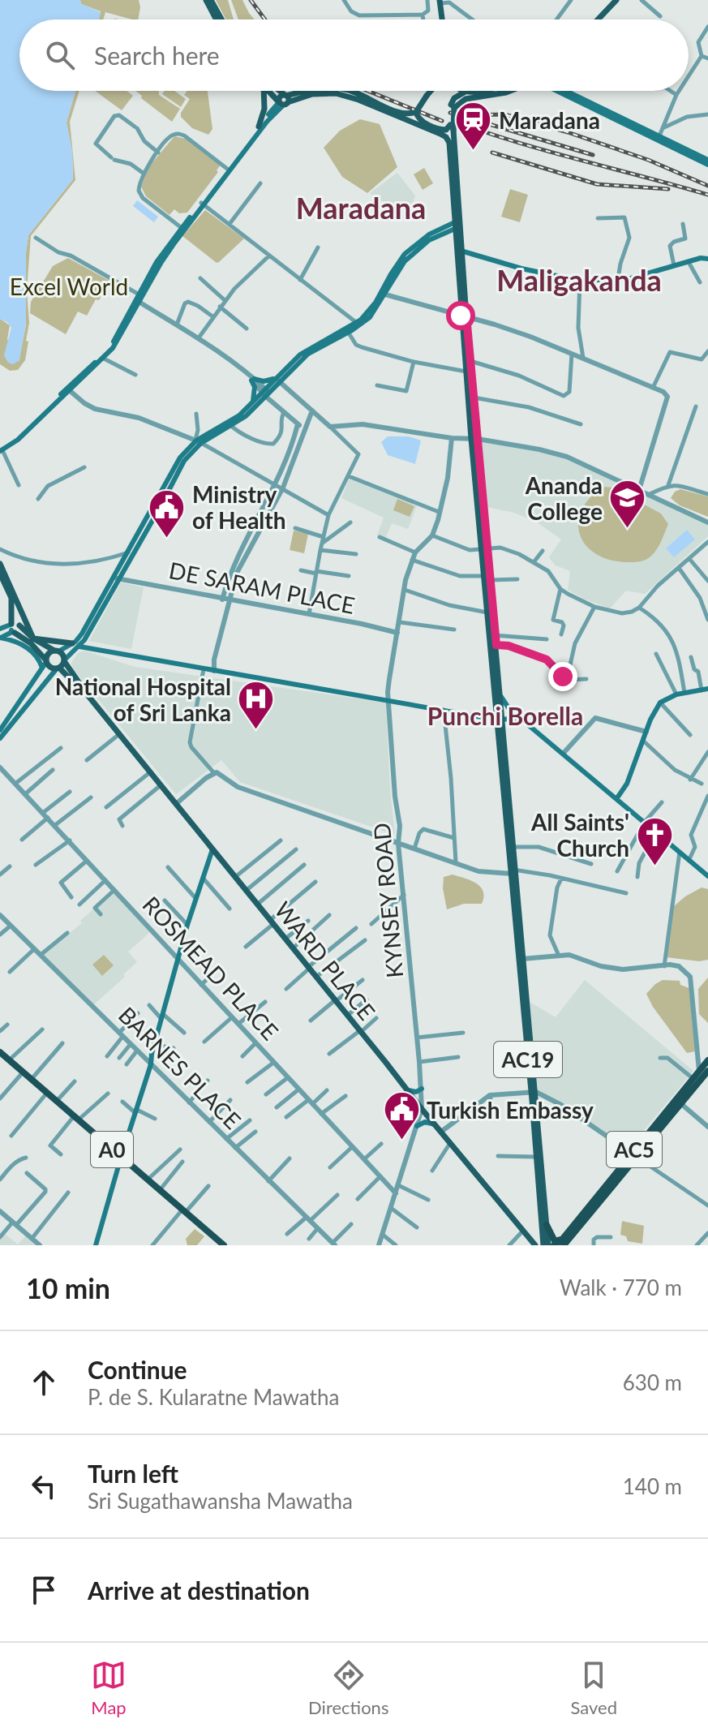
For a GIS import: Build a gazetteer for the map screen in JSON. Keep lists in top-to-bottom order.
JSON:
{
  "streets": {
    "highway": ["A0", "AC5"],
    "main road": ["WARD PLACE", "AC19"],
    "street": [
      "DE SARAM PLACE",
      "KYNSEY ROAD",
      "ROSMEAD PLACE",
      "BARNES PLACE"
    ]
  },
  "crossings": [
    ["DE SARAM PLACE", "KYNSEY ROAD"],
    ["KYNSEY ROAD", "WARD PLACE"],
    ["KYNSEY ROAD", "ROSMEAD PLACE"]
  ],
  "districts": ["Maradana", "Maligakanda", "Punchi Borella"],
  "parks": ["Excel World"],
  "places": {
    "station": ["Maradana"],
    "school or university": ["Ananda College"],
    "public building": ["Ministry of Health", "Turkish Embassy"],
    "hospital": ["National Hospital of Sri Lanka"],
    "church": ["All Saints' Church"]
  },
  "page": {
    "search": "Search here",
    "heading": ["10 min", "Walk · 770 m"],
    "list": [
      ["Continue", "P. de S. Kularatne Mawatha", "630 m"],
      ["Turn left", "Sri Sugathawansha Mawatha", "140 m"],
      "Arrive at destination"
    ],
    "nav": ["Map", "Directions", "Saved"]
  }
}
